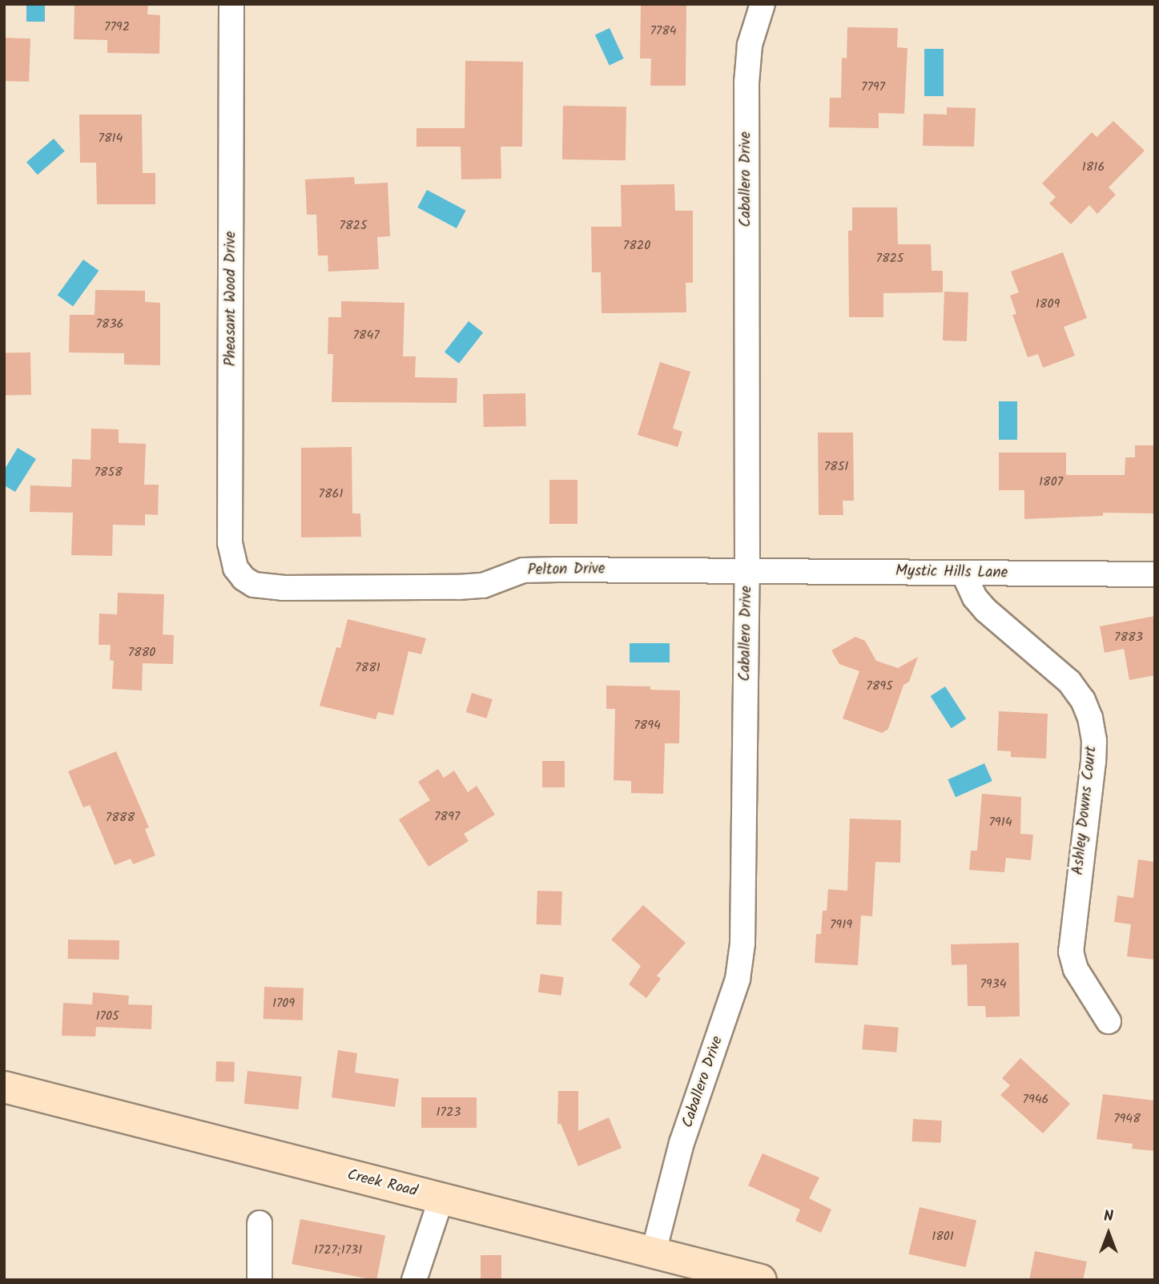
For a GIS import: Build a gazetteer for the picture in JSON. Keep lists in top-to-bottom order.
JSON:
{
  "streets": {
    "street": [
      "Caballero Drive",
      "Pheasant Wood Drive",
      "Pelton Drive",
      "Mystic Hills Lane",
      "Ashley Downs Court",
      "Creek Road"
    ]
  },
  "crossings": [
    ["Caballero Drive", "Pelton Drive"],
    ["Caballero Drive", "Mystic Hills Lane"],
    ["Caballero Drive", "Creek Road"],
    ["Pheasant Wood Drive", "Pelton Drive"],
    ["Pelton Drive", "Mystic Hills Lane"],
    ["Mystic Hills Lane", "Ashley Downs Court"]
  ],
  "house_numbers": [
    "7792",
    "7784",
    "7797",
    "7814",
    "1816",
    "7825",
    "7820",
    "7825",
    "1809",
    "7836",
    "7847",
    "7851",
    "7858",
    "1807",
    "7861",
    "7883",
    "7880",
    "7881",
    "7895",
    "7894",
    "7897",
    "7888",
    "7914",
    "7919",
    "7934",
    "1709",
    "1705",
    "7946",
    "1723",
    "7948",
    "1801",
    "1727;1731"
  ],
  "north": "top"
}
